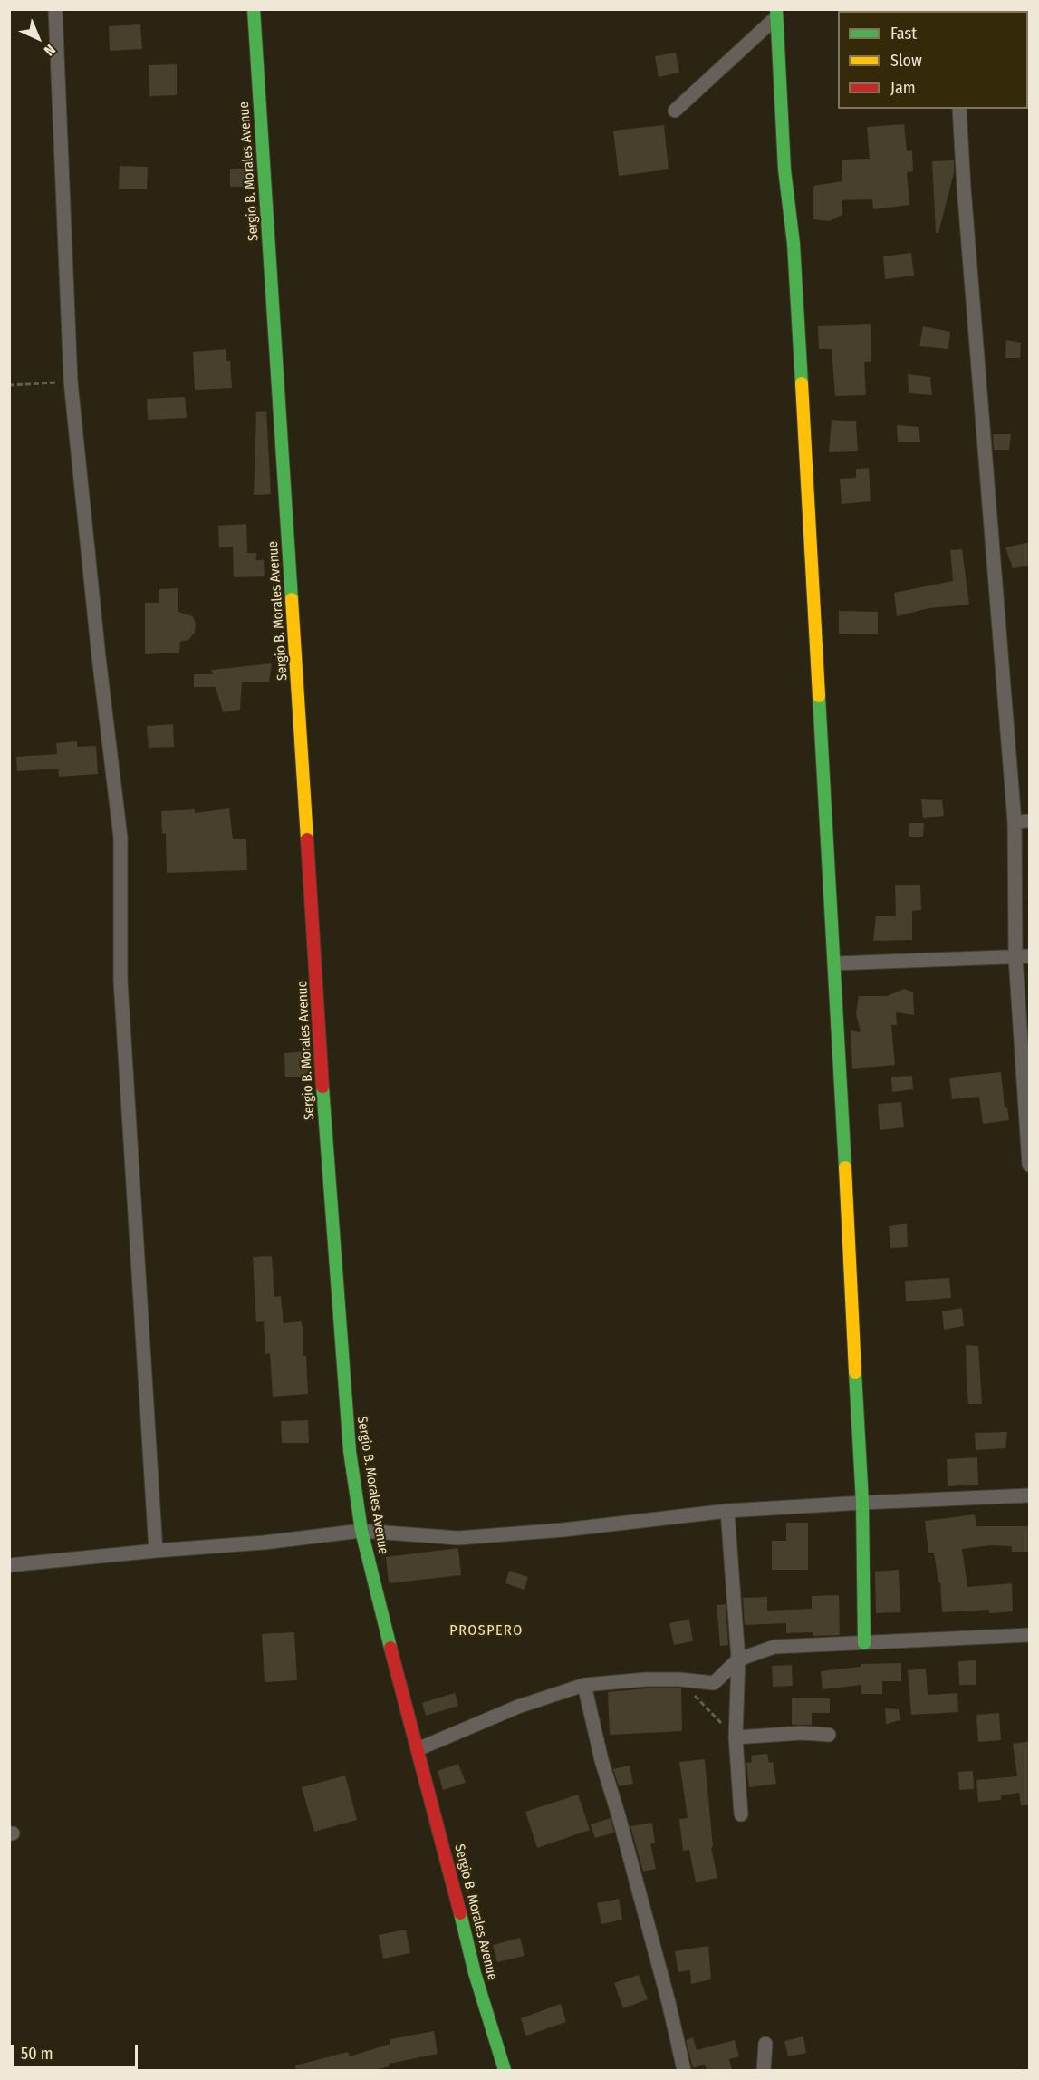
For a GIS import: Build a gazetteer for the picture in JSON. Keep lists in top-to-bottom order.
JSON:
{
  "streets": {
    "main road": ["Sergio B. Morales Avenue"]
  },
  "districts": ["PROSPERO"],
  "legend": ["Fast", "Slow", "Jam"],
  "scale_bar": "50 m",
  "north": "bottom right"
}
